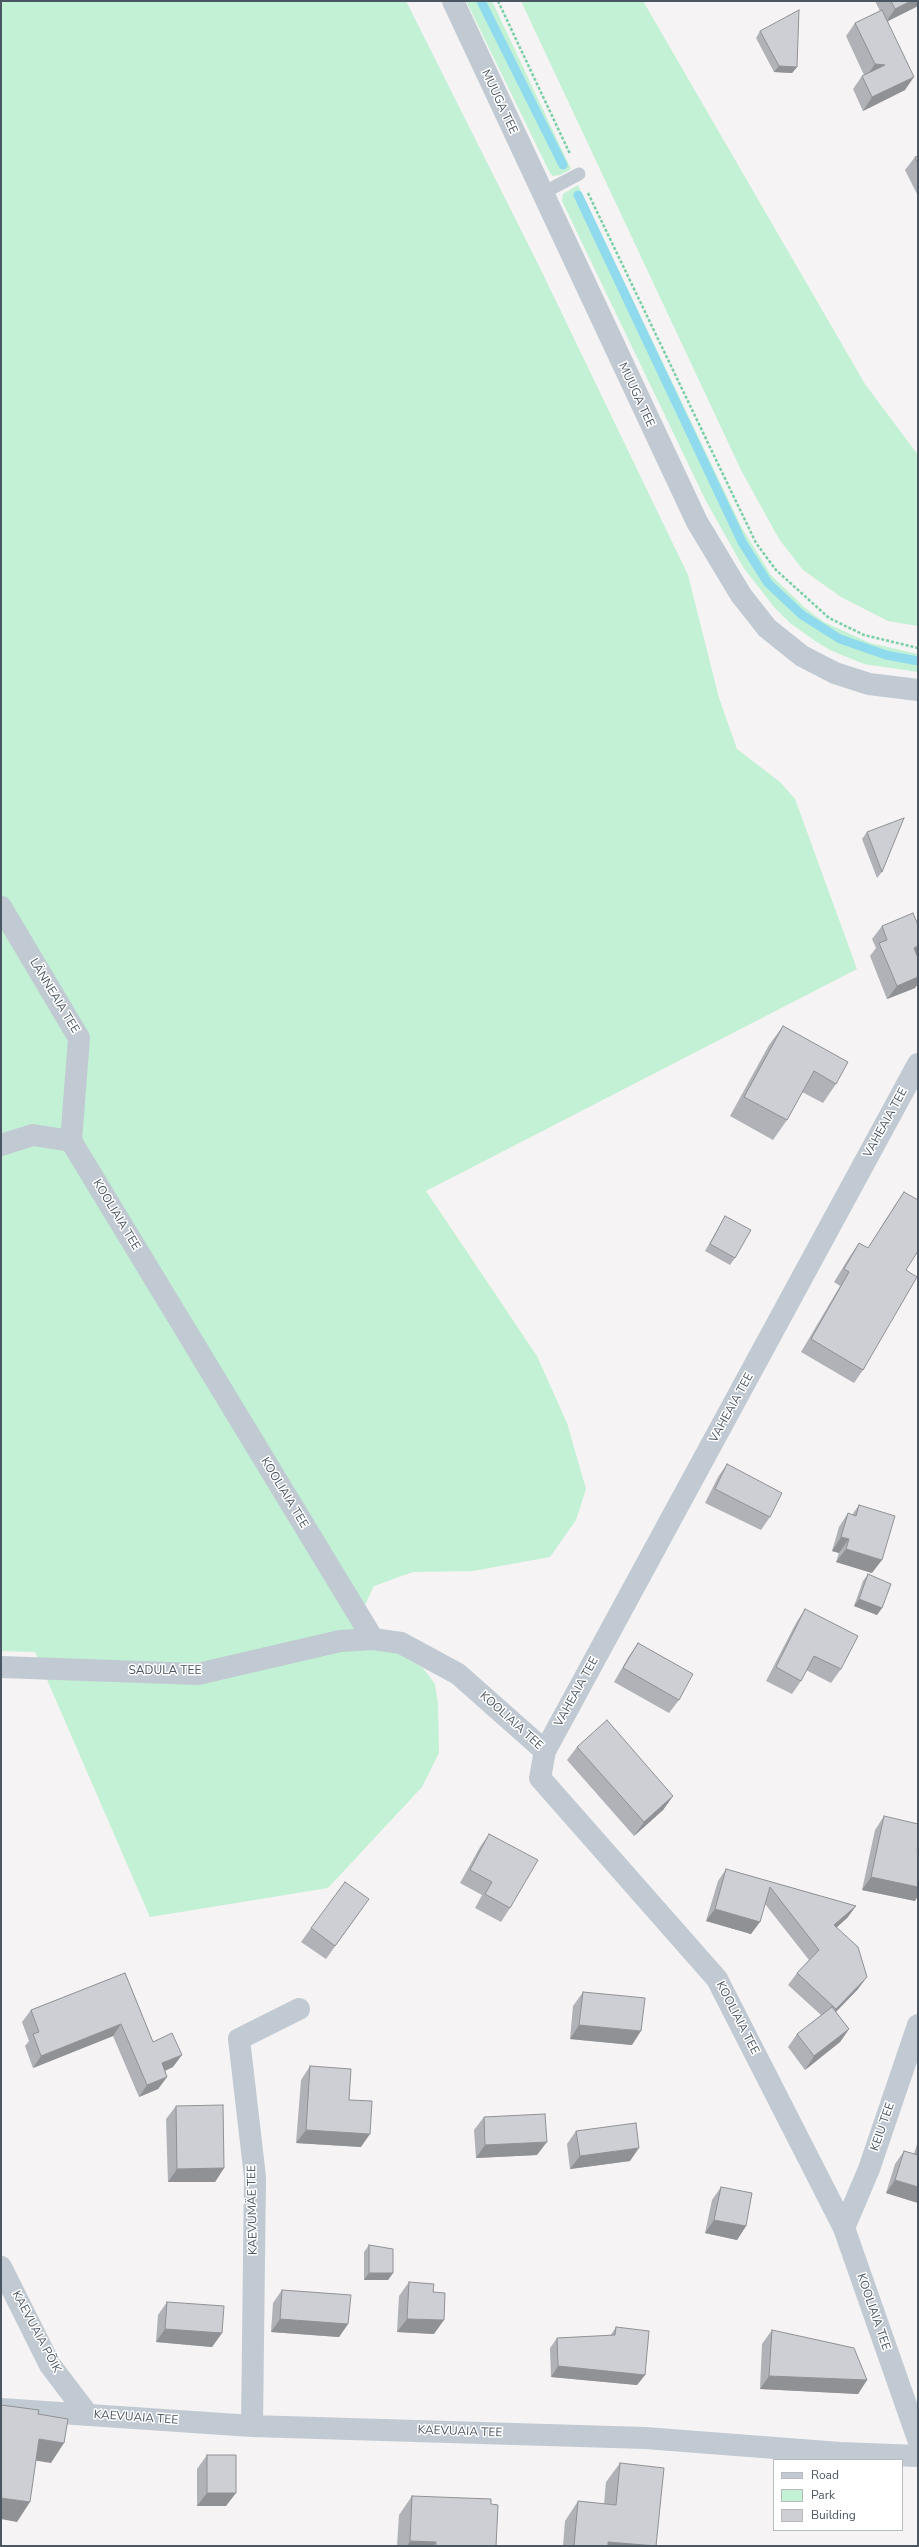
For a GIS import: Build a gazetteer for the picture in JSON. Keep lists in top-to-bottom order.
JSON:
{
  "streets": {
    "street": [
      "MUUGA TEE",
      "LÄNNEAIA TEE",
      "VAHEAIA TEE",
      "KOOLIAIA TEE",
      "SADULA TEE",
      "KEIU TEE",
      "KAEVUMÄE TEE",
      "KAEVUAIA PÕIK",
      "KAEVUAIA TEE"
    ]
  },
  "crossings": [
    ["LÄNNEAIA TEE", "KOOLIAIA TEE"],
    ["VAHEAIA TEE", "KOOLIAIA TEE"],
    ["KOOLIAIA TEE", "SADULA TEE"],
    ["KOOLIAIA TEE", "KEIU TEE"],
    ["KAEVUMÄE TEE", "KAEVUAIA TEE"],
    ["KAEVUAIA PÕIK", "KAEVUAIA TEE"]
  ],
  "legend": ["Road", "Park", "Building"]
}
